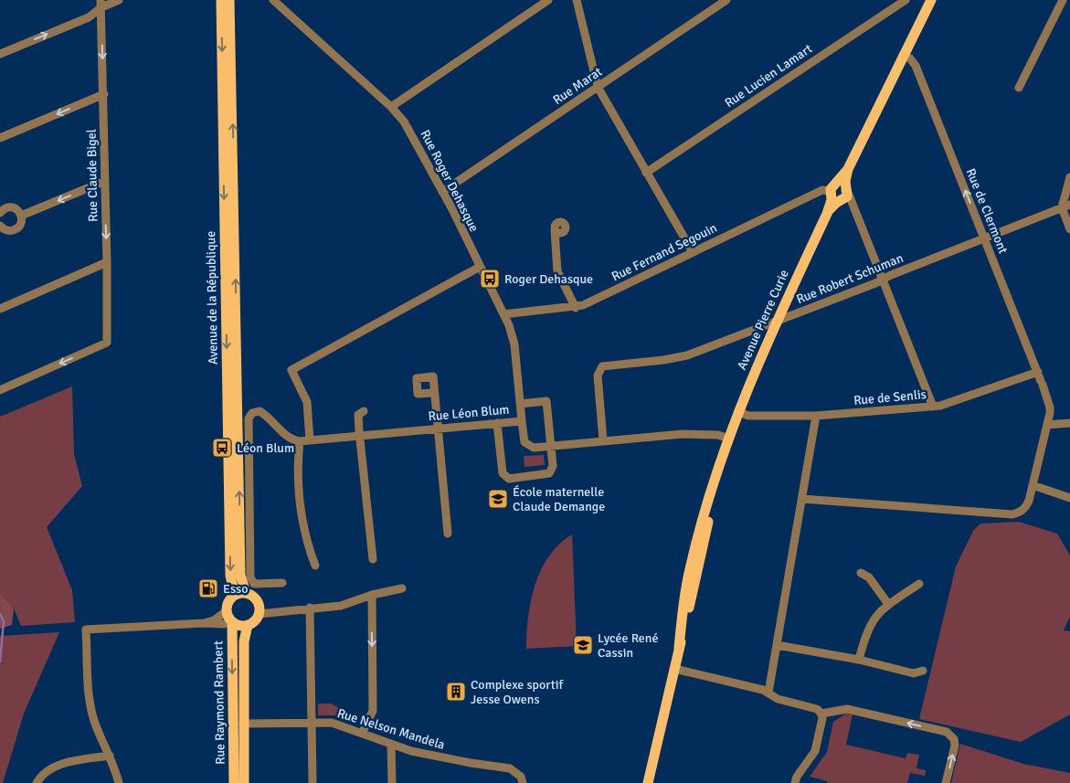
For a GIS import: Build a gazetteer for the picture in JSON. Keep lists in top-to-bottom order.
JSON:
{
  "streets": {
    "main road": ["Avenue de la République", "Avenue Pierre Curie", "Rue Raymond Rambert"],
    "street": [
      "Rue Lucien Lamart",
      "Rue Marat",
      "Rue Claude Bigel",
      "Rue Roger Dehasque",
      "Rue de Clermont",
      "Rue Fernand Segouin",
      "Rue Robert Schuman",
      "Rue de Senlis",
      "Rue Léon Blum",
      "Rue Nelson Mandela"
    ]
  },
  "crossings": [
    ["Rue Marat", "Rue Roger Dehasque"],
    ["Rue Roger Dehasque", "Rue Fernand Segouin"],
    ["Rue Roger Dehasque", "Rue Léon Blum"],
    ["Rue de Clermont", "Rue Robert Schuman"],
    ["Rue de Clermont", "Avenue Pierre Curie"],
    ["Rue de Clermont", "Rue de Senlis"],
    ["Rue Fernand Segouin", "Avenue Pierre Curie"],
    ["Rue Robert Schuman", "Avenue Pierre Curie"],
    ["Rue Robert Schuman", "Rue Léon Blum"],
    ["Avenue de la République", "Rue Raymond Rambert"],
    ["Avenue Pierre Curie", "Rue de Senlis"],
    ["Avenue Pierre Curie", "Rue Léon Blum"],
    ["Rue Raymond Rambert", "Rue Nelson Mandela"]
  ],
  "one_way": ["Rue Claude Bigel"],
  "places": {
    "bus stop": ["Roger Dehasque", "Léon Blum"],
    "school or university": ["École maternelle Claude Demange", "Lycée René Cassin"],
    "fuel station": ["Esso"],
    "building": ["Complexe sportif Jesse Owens"]
  }
}
